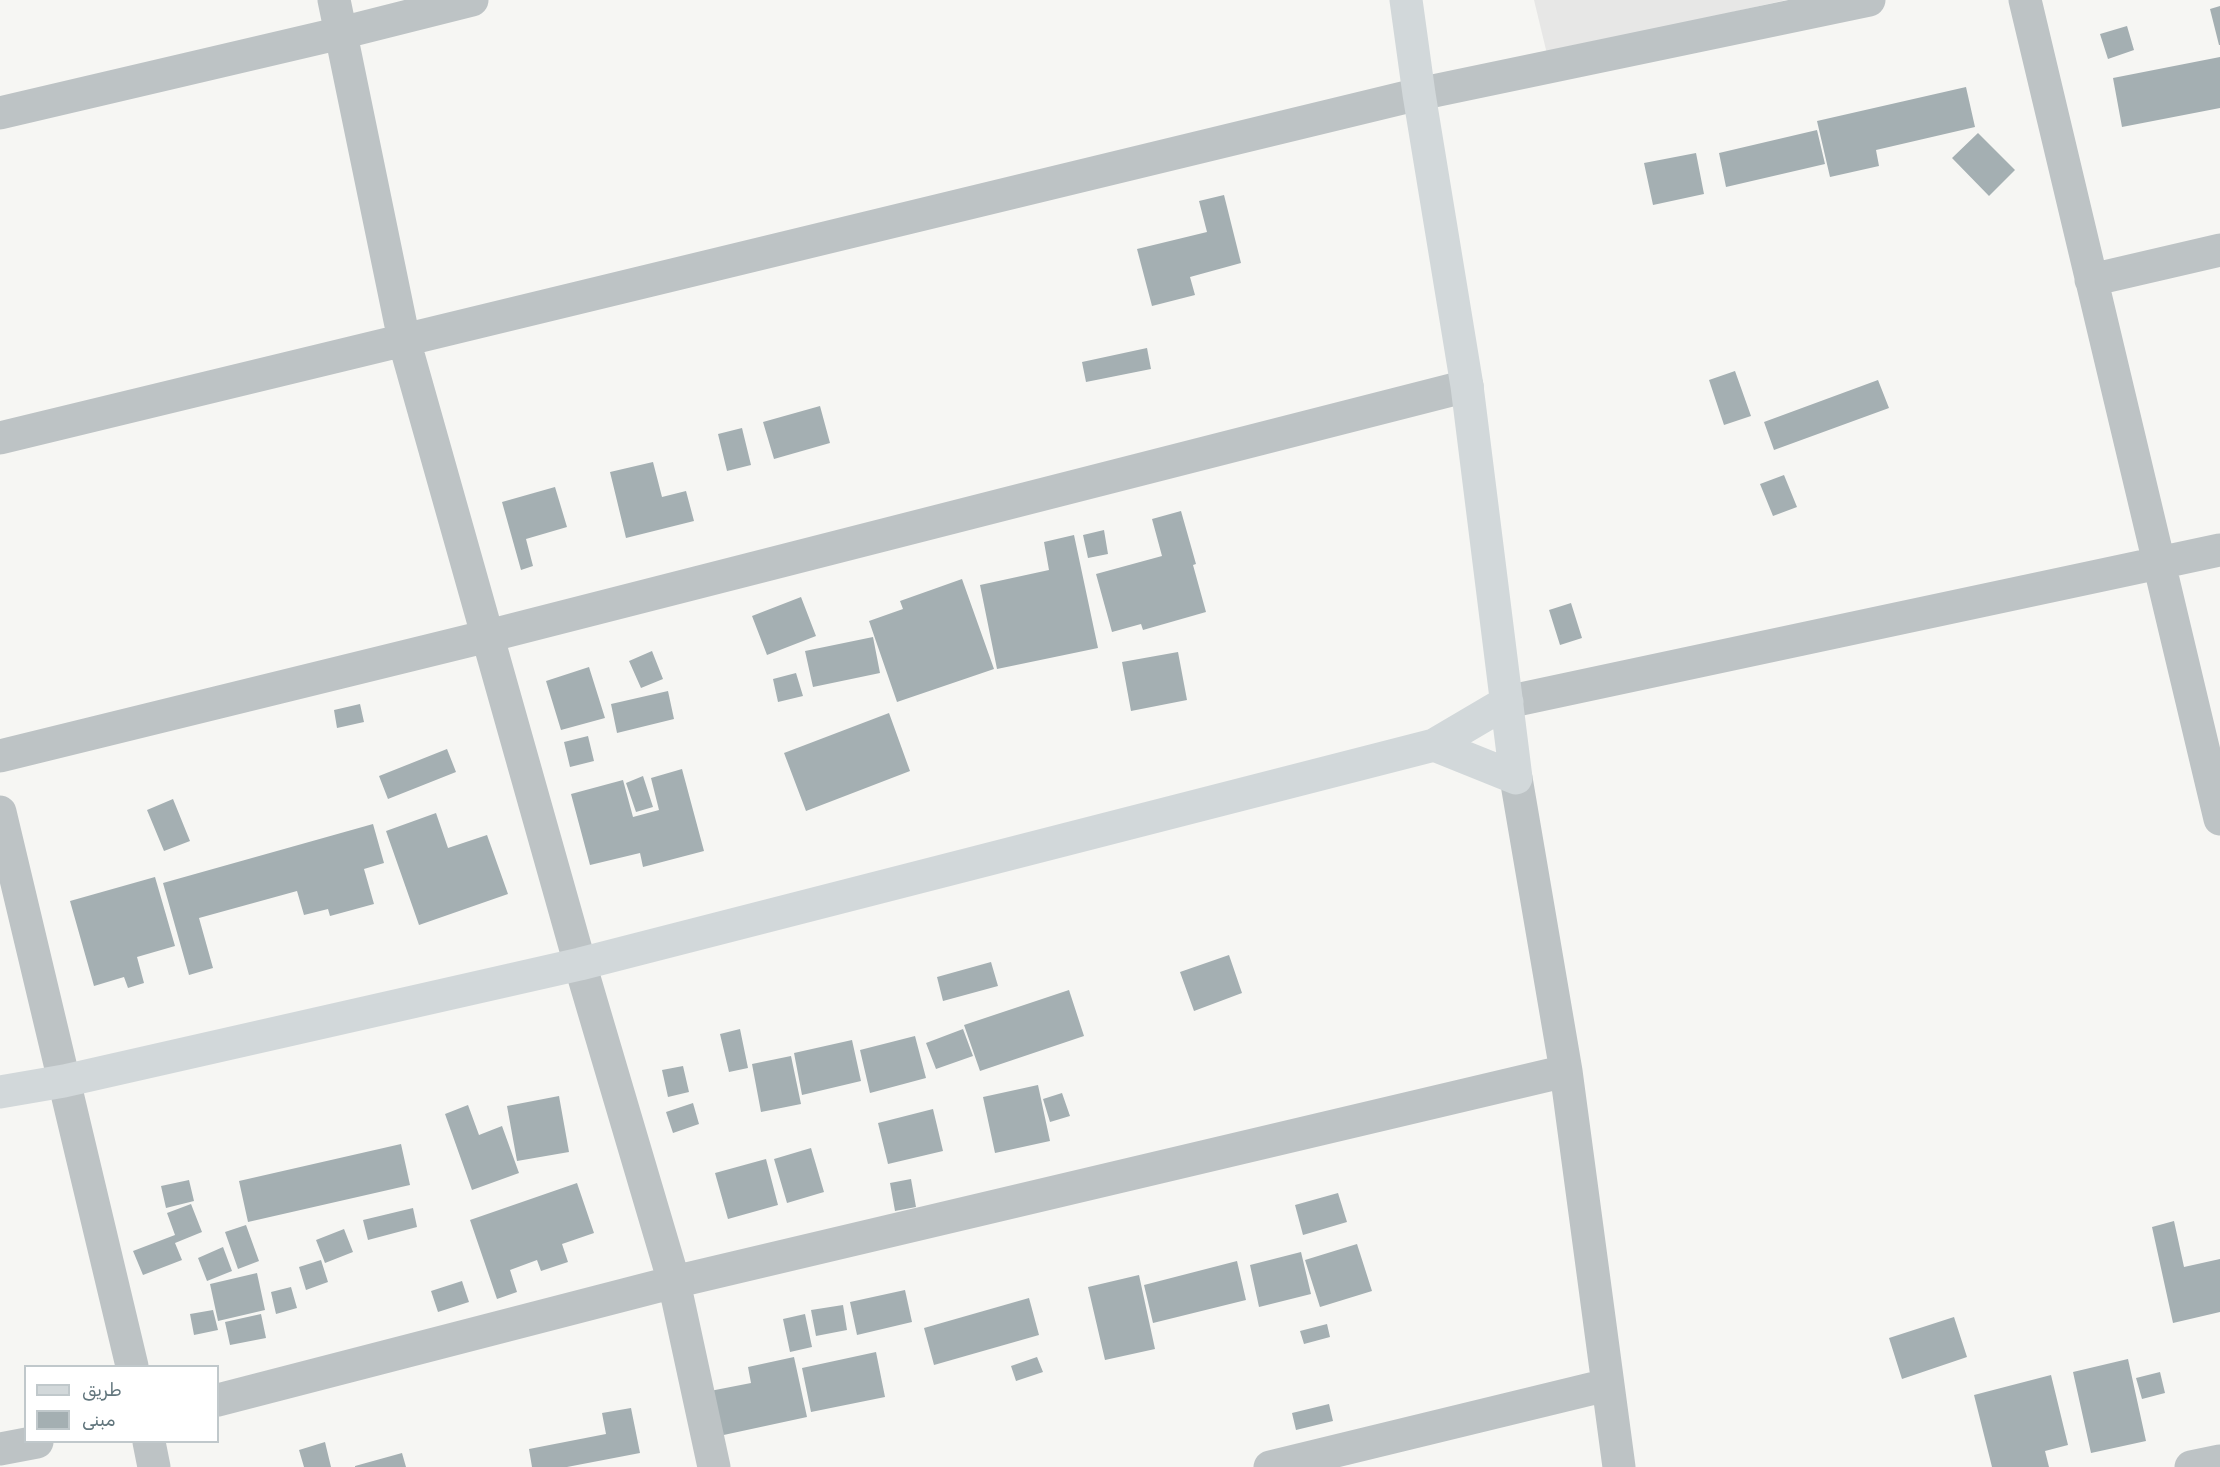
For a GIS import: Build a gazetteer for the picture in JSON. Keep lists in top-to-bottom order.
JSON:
{
  "legend": ["طريق", "مبنى"]
}
